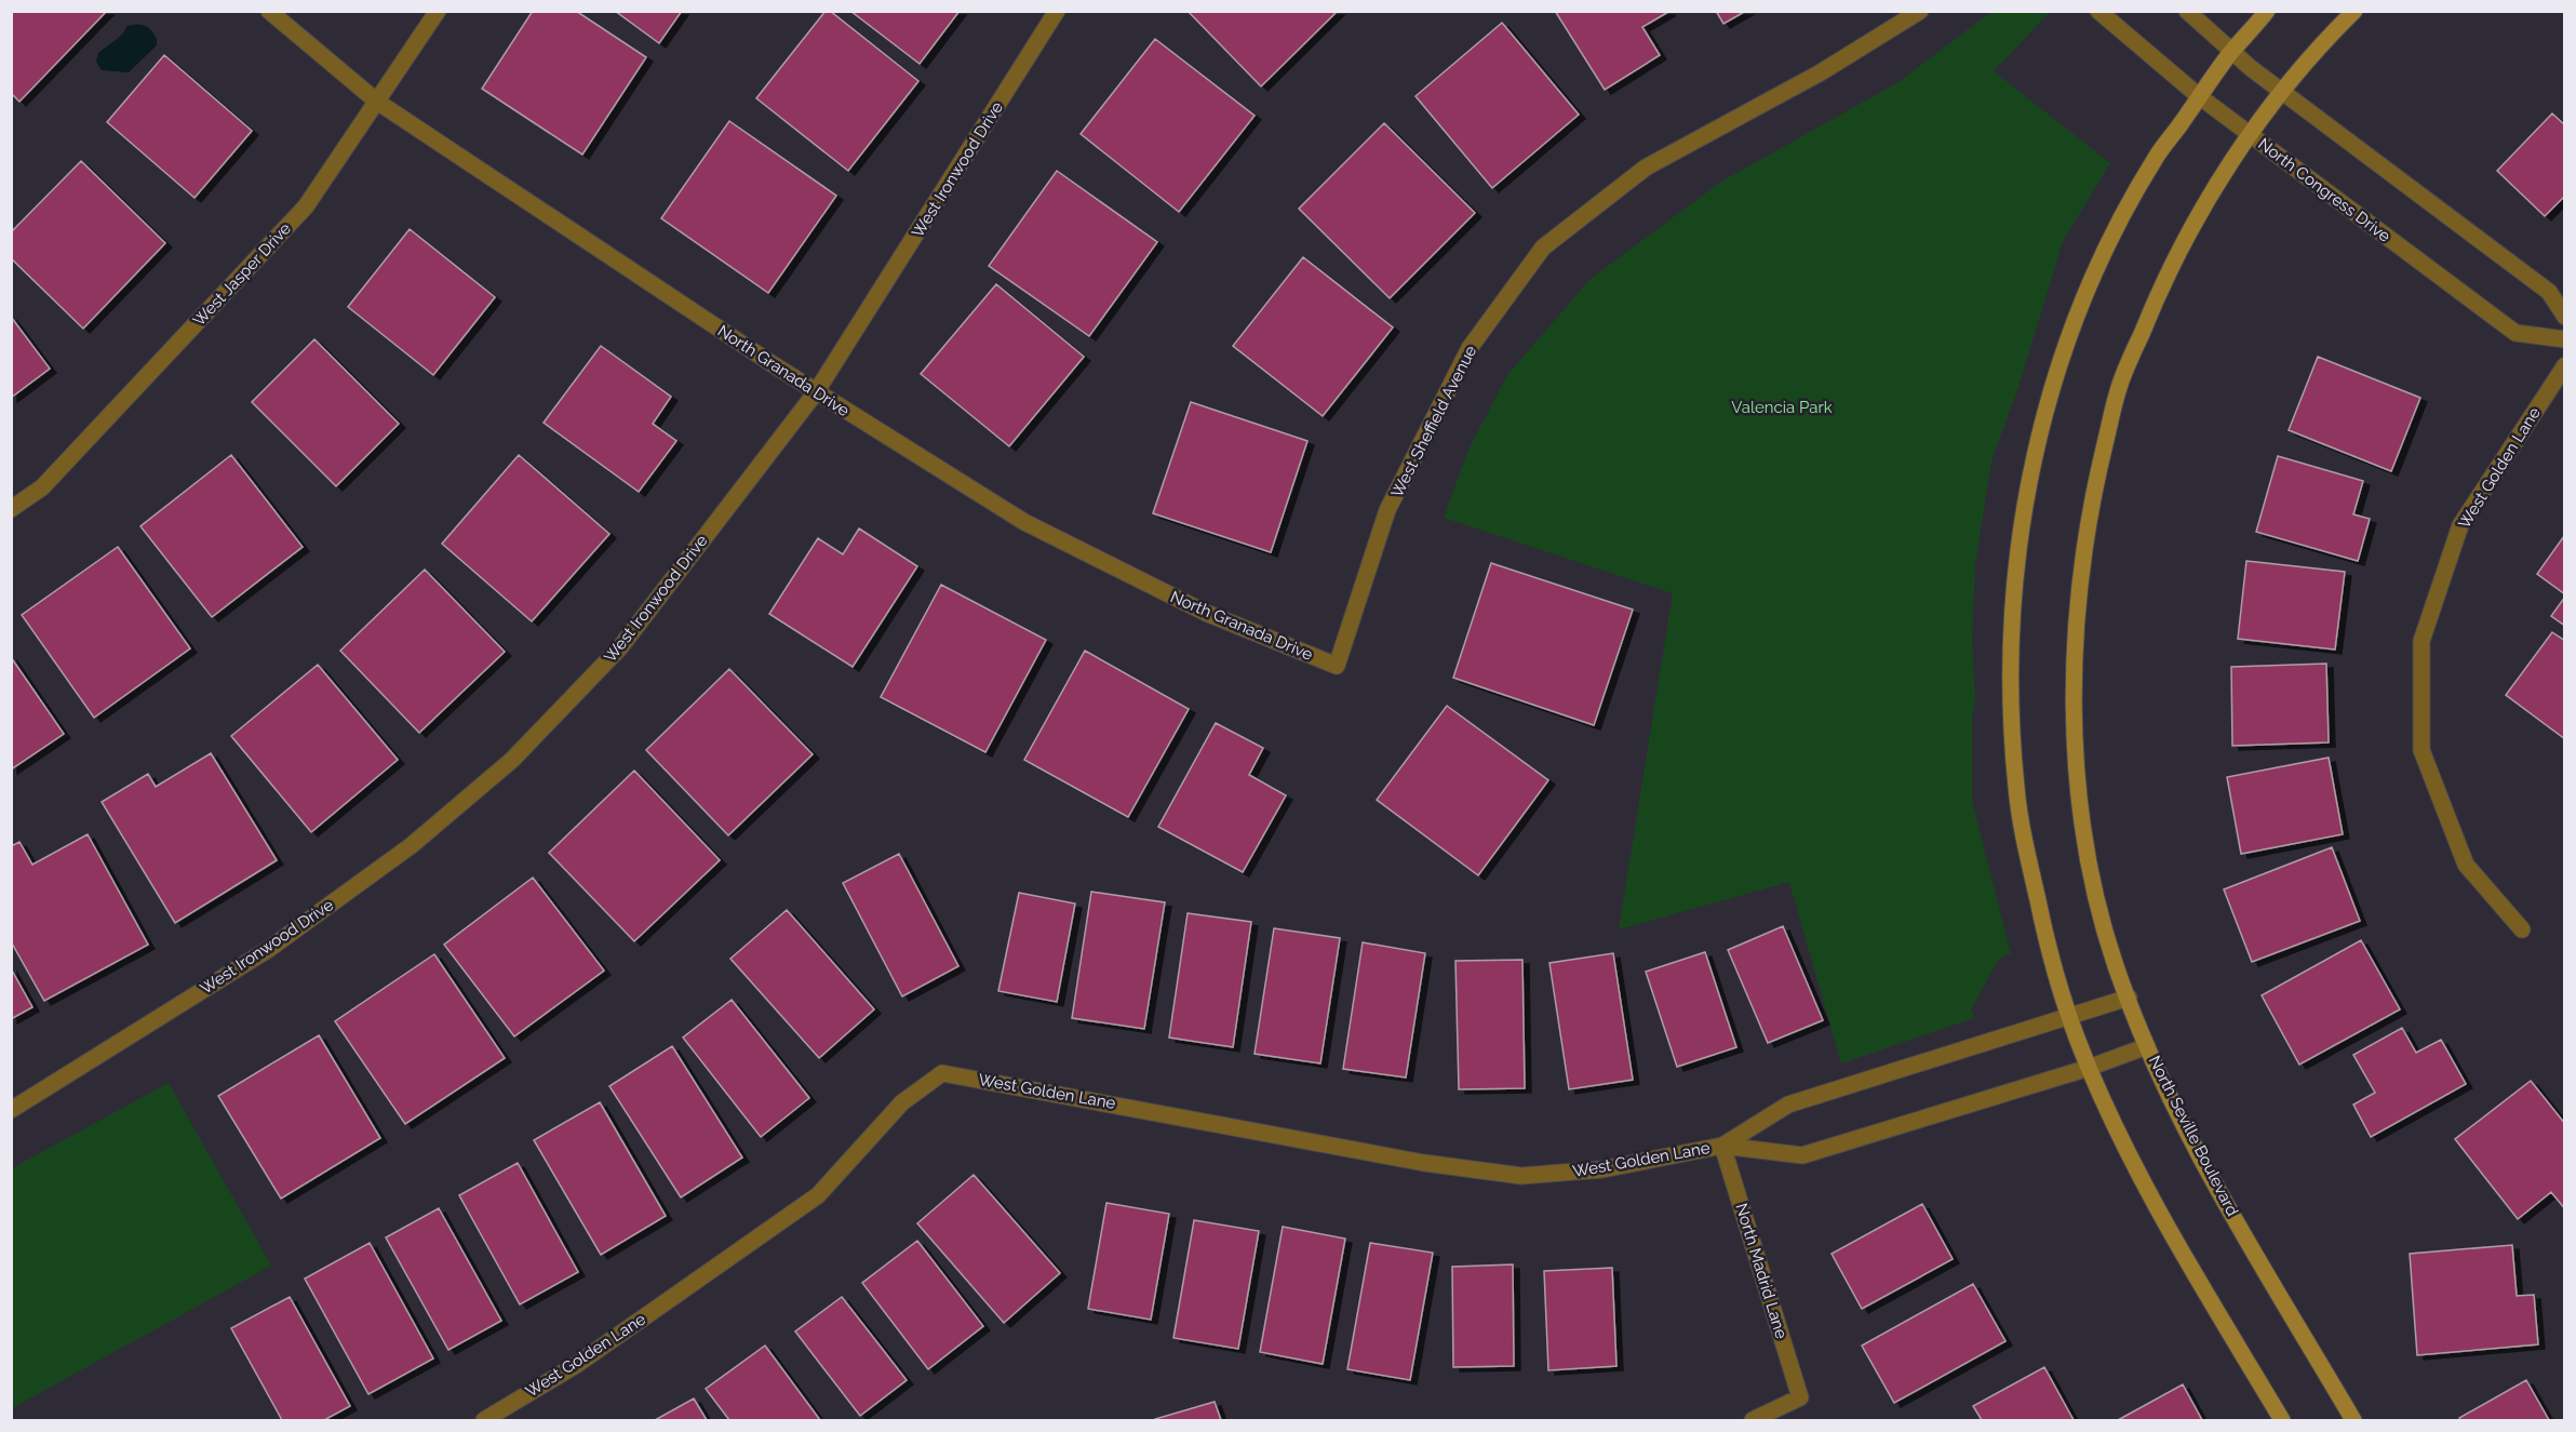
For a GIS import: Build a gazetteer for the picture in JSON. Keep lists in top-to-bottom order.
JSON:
{
  "streets": {
    "street": [
      "West Ironwood Drive",
      "North Congress Drive",
      "West Jasper Drive",
      "North Granada Drive",
      "West Sheffield Avenue",
      "West Golden Lane",
      "North Seville Boulevard",
      "North Madrid Lane"
    ]
  },
  "crossings": [
    ["West Ironwood Drive", "North Granada Drive"],
    ["North Congress Drive", "North Seville Boulevard"],
    ["West Jasper Drive", "North Granada Drive"],
    ["North Granada Drive", "West Sheffield Avenue"],
    ["West Golden Lane", "North Seville Boulevard"],
    ["West Golden Lane", "North Madrid Lane"]
  ],
  "parks": ["Valencia Park"]
}
